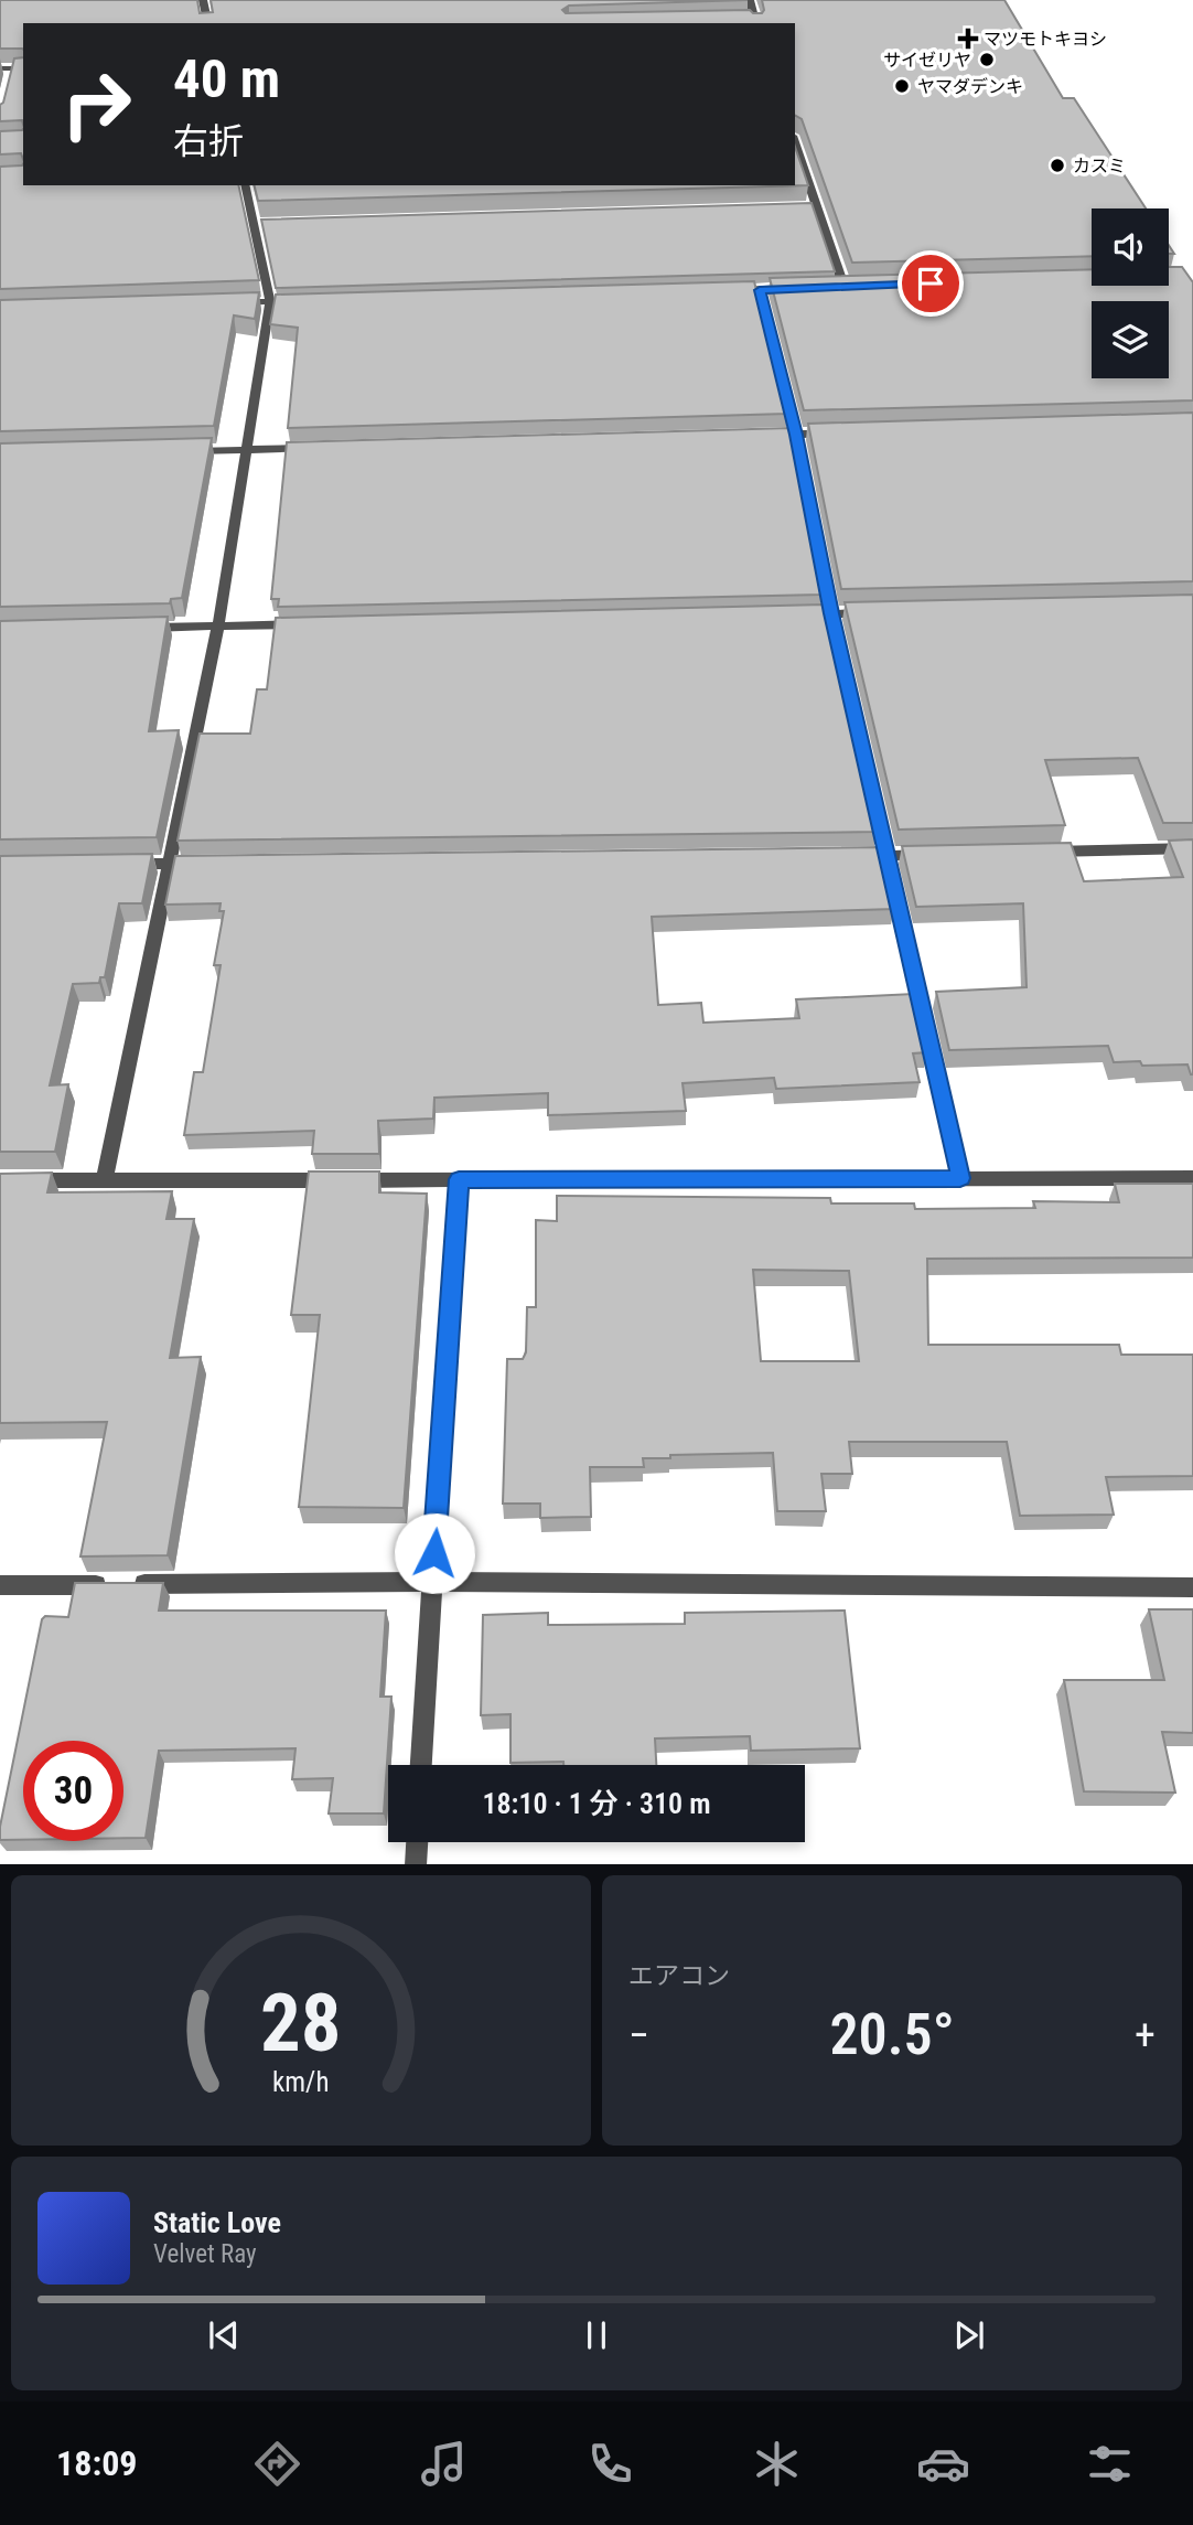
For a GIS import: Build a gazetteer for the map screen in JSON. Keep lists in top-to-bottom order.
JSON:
{
  "places": {
    "health": ["マツモトキヨシ"],
    "other": ["サイゼリヤ", "ヤマダデンキ", "カスミ"]
  },
  "page": {
    "turn": ["40 m", "右折"],
    "limit": "30",
    "trip": "18:10 · 1 分 · 310 m",
    "tile": "エアコン",
    "heat": ["−", "20.5°", "+"],
    "song": ["Static Love", "Velvet Ray"],
    "tabs": "18:09",
    "gauge": ["28", "km/h"]
  }
}
